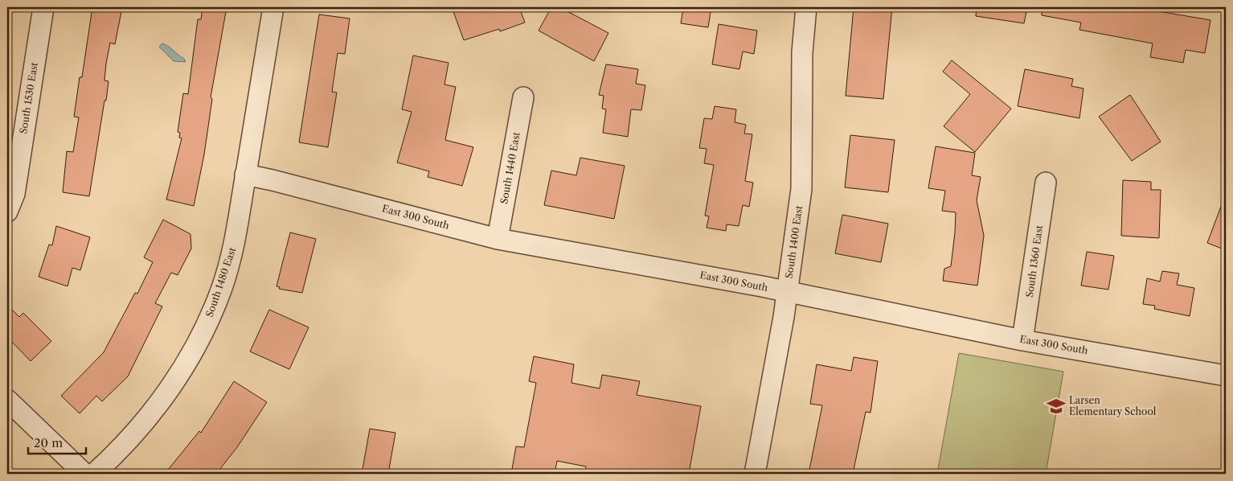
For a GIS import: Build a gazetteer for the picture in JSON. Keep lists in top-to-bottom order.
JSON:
{
  "streets": {
    "street": [
      "South 1530 East",
      "South 1440 East",
      "East 300 South",
      "South 1400 East",
      "South 1360 East",
      "South 1480 East"
    ]
  },
  "crossings": [
    ["South 1440 East", "East 300 South"],
    ["East 300 South", "South 1400 East"],
    ["East 300 South", "South 1360 East"],
    ["East 300 South", "South 1480 East"]
  ],
  "places": {
    "school or university": ["Larsen Elementary School"]
  },
  "scale_bar": "20 m"
}
